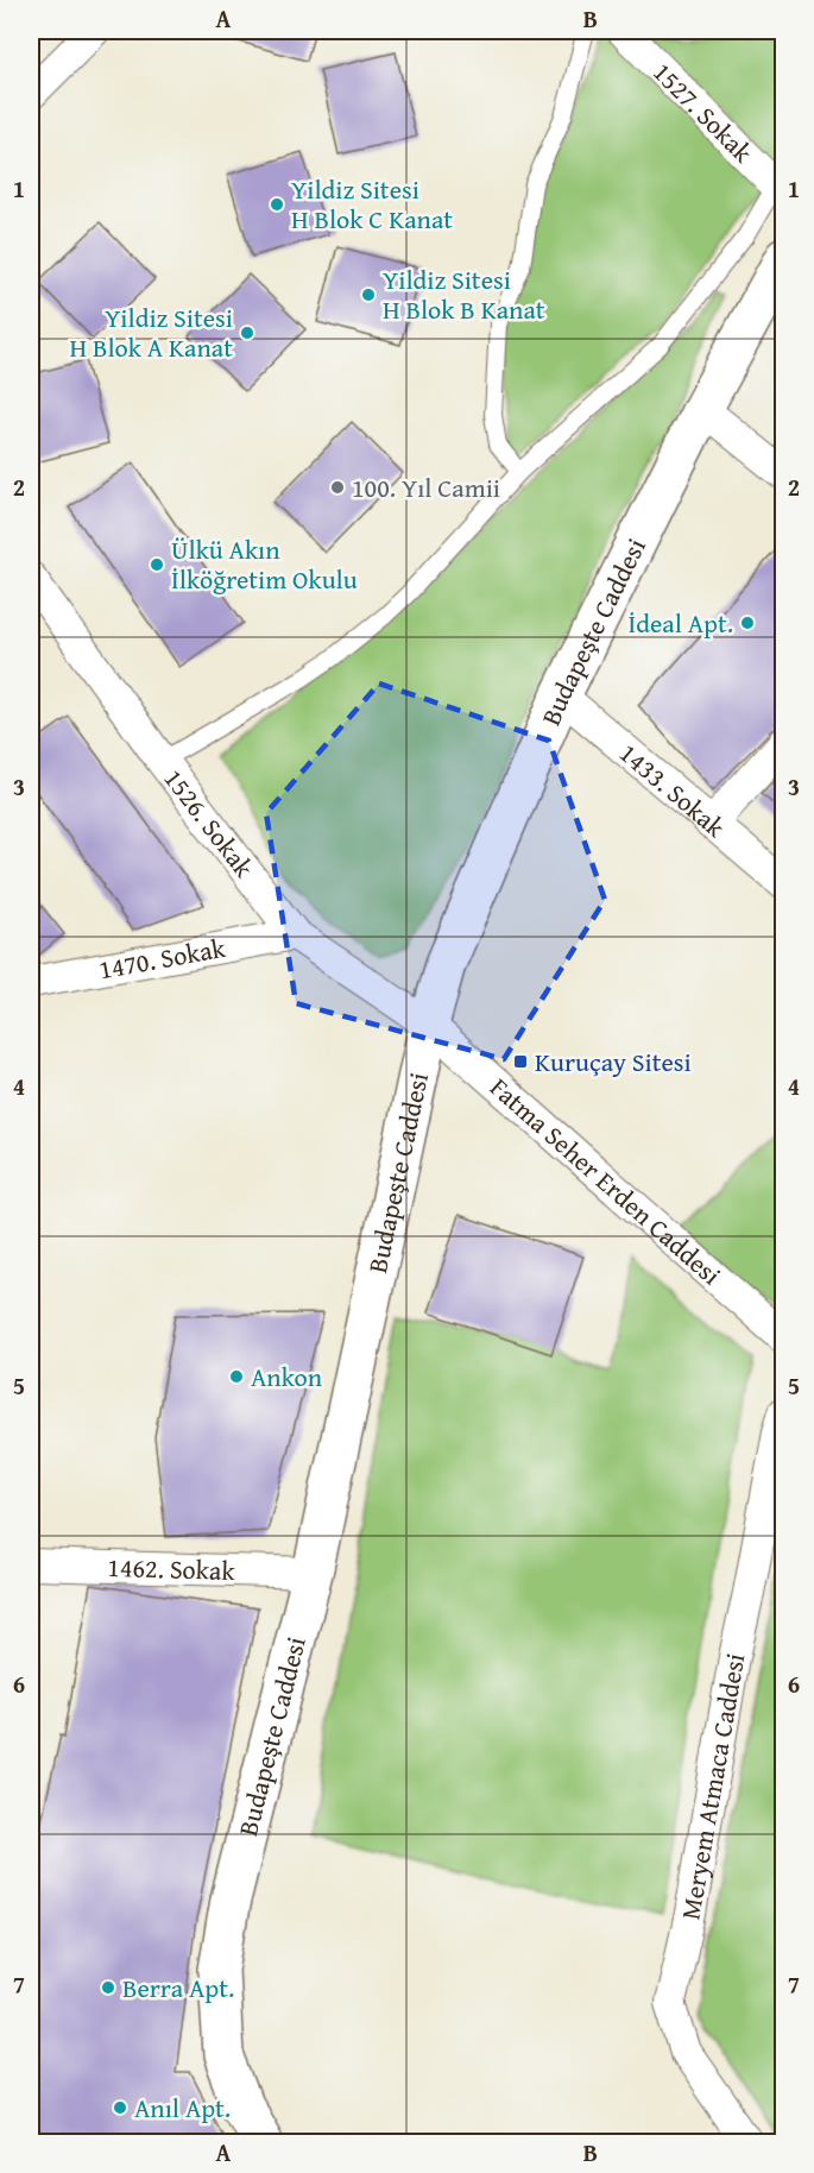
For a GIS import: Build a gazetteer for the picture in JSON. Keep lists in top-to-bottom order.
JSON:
{
  "streets": {
    "street": [
      "1527. Sokak",
      "Budapeşte Caddesi",
      "1433. Sokak",
      "1526. Sokak",
      "1470. Sokak",
      "Fatma Seher Erden Caddesi",
      "1462. Sokak",
      "Meryem Atmaca Caddesi"
    ]
  },
  "crossings": [
    ["Budapeşte Caddesi", "1433. Sokak"],
    ["Budapeşte Caddesi", "1526. Sokak"],
    ["Budapeşte Caddesi", "Fatma Seher Erden Caddesi"],
    ["Budapeşte Caddesi", "1462. Sokak"],
    ["1526. Sokak", "1470. Sokak"],
    ["1526. Sokak", "Fatma Seher Erden Caddesi"]
  ],
  "places": {
    "other": [
      "Yildiz Sitesi H Blok C Kanat",
      "Yildiz Sitesi H Blok B Kanat",
      "Yildiz Sitesi H Blok A Kanat",
      "100. Yıl Camii",
      "Ülkü Akın İlköğretim Okulu",
      "İdeal Apt.",
      "Ankon",
      "Berra Apt.",
      "Anıl Apt."
    ],
    "transit": ["Kuruçay Sitesi"]
  },
  "grid": {
    "columns": ["A", "B"],
    "rows": [
      "1",
      "2",
      "3",
      "4",
      "5",
      "6",
      "7"
    ]
  }
}
